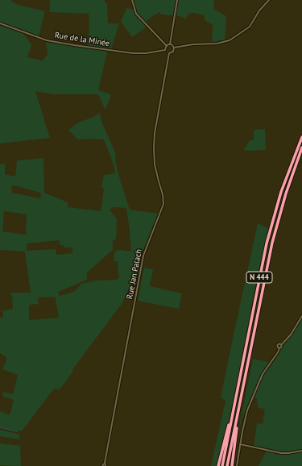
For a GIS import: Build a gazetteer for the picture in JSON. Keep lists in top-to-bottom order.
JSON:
{
  "streets": {
    "highway": ["N 444"],
    "street": ["Rue de la Minée", "Rue Jan Palach"]
  },
  "crossings": [
    ["Rue de la Minée", "Rue Jan Palach"]
  ]
}
